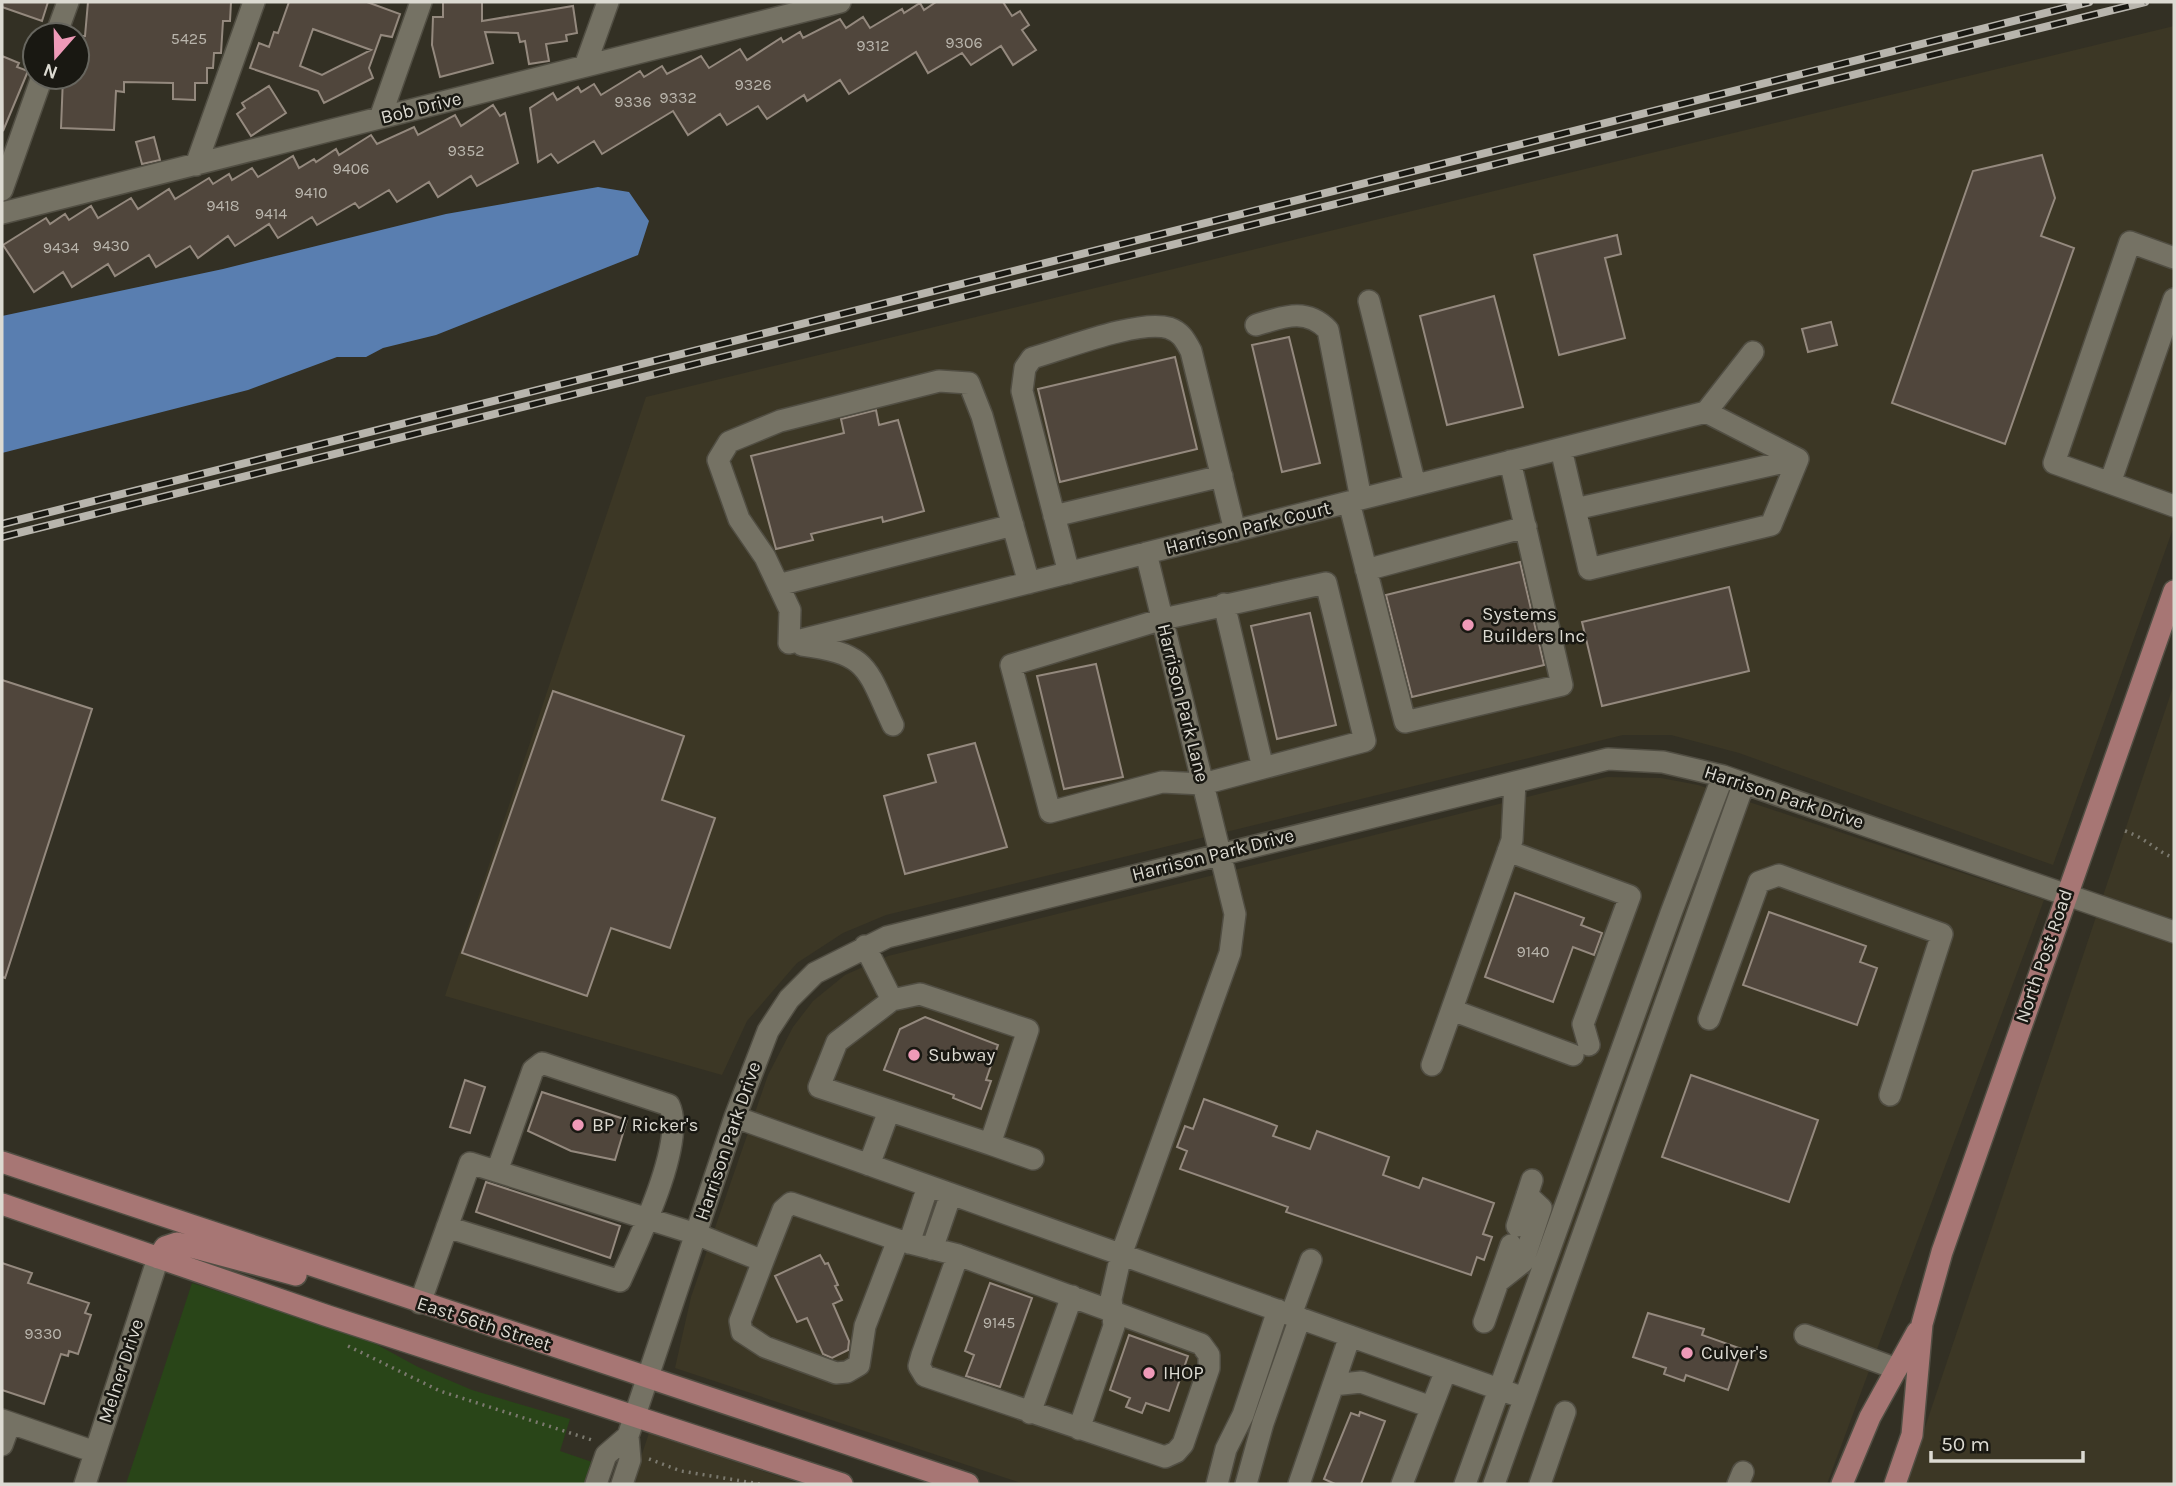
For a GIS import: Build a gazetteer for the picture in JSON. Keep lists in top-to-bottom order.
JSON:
{
  "streets": {
    "main road": ["North Post Road", "East 56th Street"],
    "street": [
      "Bob Drive",
      "Harrison Park Court",
      "Harrison Park Lane",
      "Harrison Park Drive",
      "Melner Drive"
    ]
  },
  "crossings": [
    ["Harrison Park Court", "Harrison Park Lane"],
    ["Harrison Park Lane", "Harrison Park Drive"],
    ["Harrison Park Drive", "North Post Road"],
    ["Harrison Park Drive", "East 56th Street"],
    ["East 56th Street", "Melner Drive"]
  ],
  "places": [
    "Systems Builders Inc",
    "Subway",
    "BP / Ricker's",
    "Culver's",
    "IHOP"
  ],
  "house_numbers": [
    "5425",
    "9306",
    "9312",
    "9326",
    "9332",
    "9336",
    "9352",
    "9406",
    "9410",
    "9418",
    "9414",
    "9430",
    "9434",
    "9140",
    "9145",
    "9330"
  ],
  "scale_bar": "50 m",
  "north": "bottom"
}
